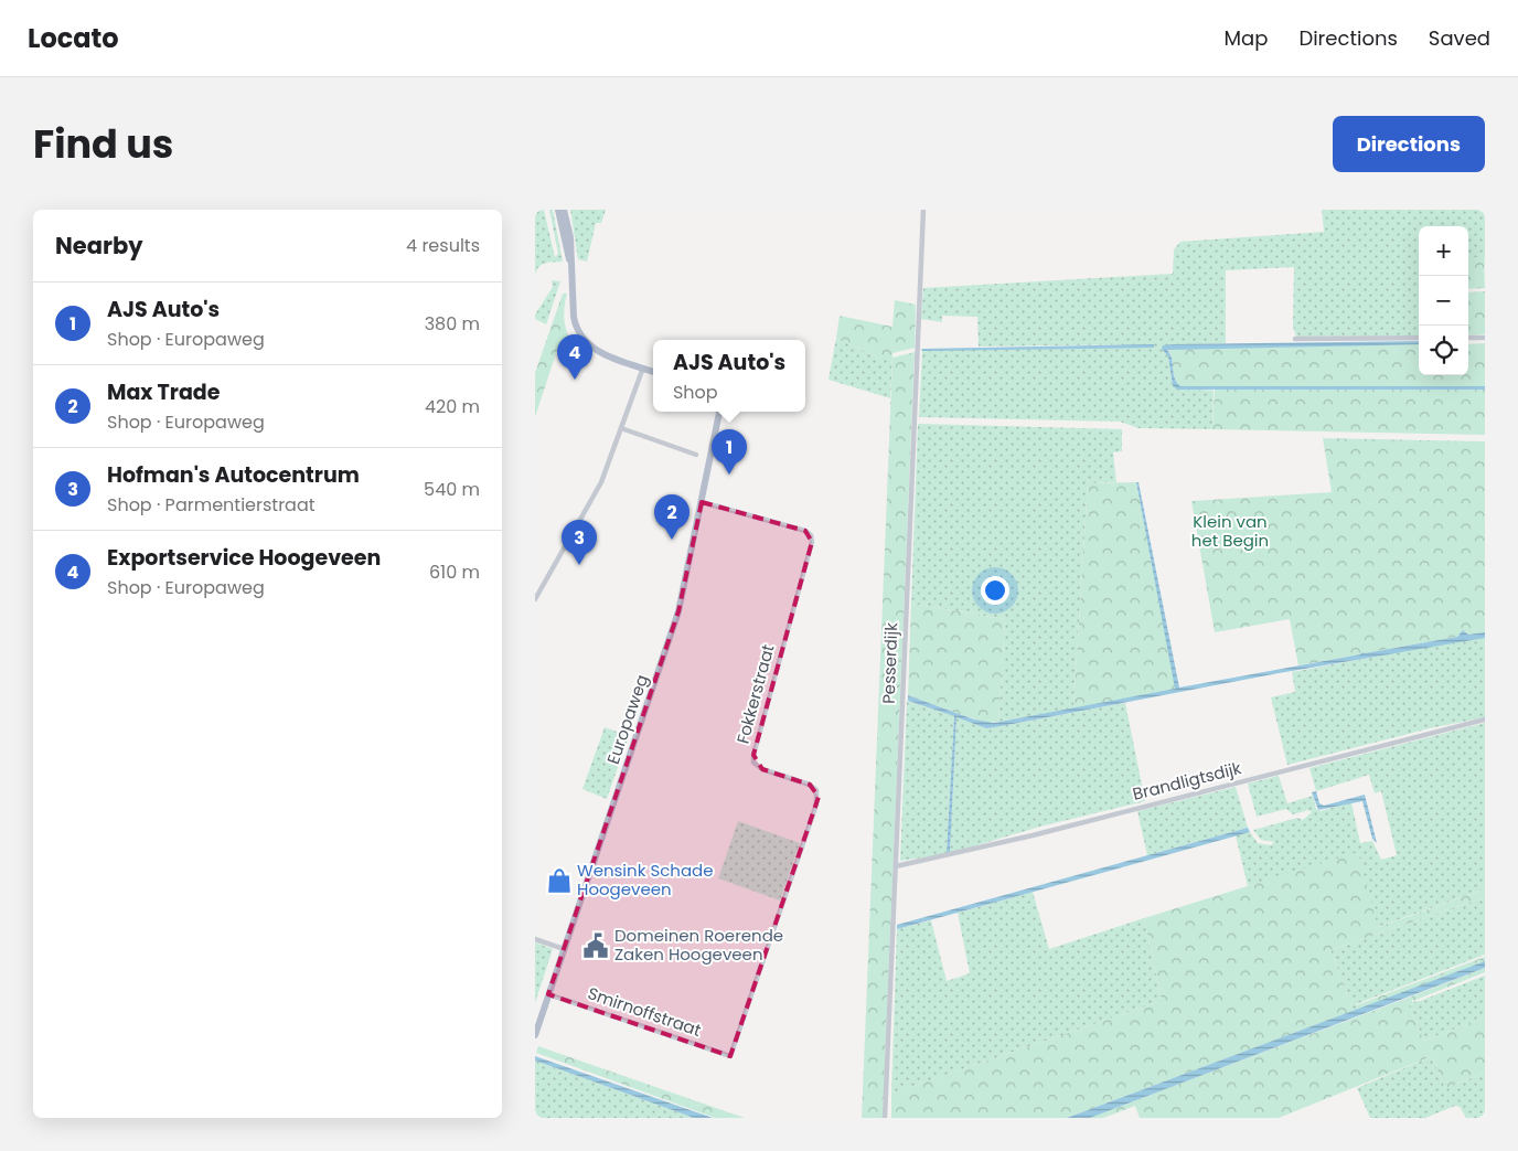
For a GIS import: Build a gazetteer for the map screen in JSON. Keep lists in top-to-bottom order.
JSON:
{
  "streets": {
    "main road": ["Europaweg"],
    "street": [
      "Pesserdijk",
      "Fokkerstraat",
      "Brandligtsdijk",
      "Smirnoffstraat"
    ]
  },
  "crossings": [
    ["Pesserdijk", "Brandligtsdijk"],
    ["Fokkerstraat", "Europaweg"],
    ["Fokkerstraat", "Smirnoffstraat"],
    ["Europaweg", "Smirnoffstraat"]
  ],
  "parks": ["Klein van het Begin"],
  "places": {
    "shop": ["Wensink Schade Hoogeveen"],
    "public building": ["Domeinen Roerende Zaken Hoogeveen"]
  },
  "page": {
    "header": "Locato",
    "nav": ["Map", "Directions", "Saved"],
    "title": "Find us",
    "buttons": "Directions",
    "heading": ["Nearby", "4 results"],
    "map_buttons": ["+", "−"],
    "list": [
      {
        "mark": "1",
        "name": "AJS Auto's",
        "note": "Shop · Europaweg",
        "value": "380 m"
      },
      {
        "mark": "2",
        "name": "Max Trade",
        "note": "Shop · Europaweg",
        "value": "420 m"
      },
      {
        "mark": "3",
        "name": "Hofman's Autocentrum",
        "note": "Shop · Parmentierstraat",
        "value": "540 m"
      },
      {
        "mark": "4",
        "name": "Exportservice Hoogeveen",
        "note": "Shop · Europaweg",
        "value": "610 m"
      }
    ],
    "pins": [
      "4",
      "1",
      "2",
      "3"
    ],
    "popup": ["AJS Auto's", "Shop"]
  }
}
